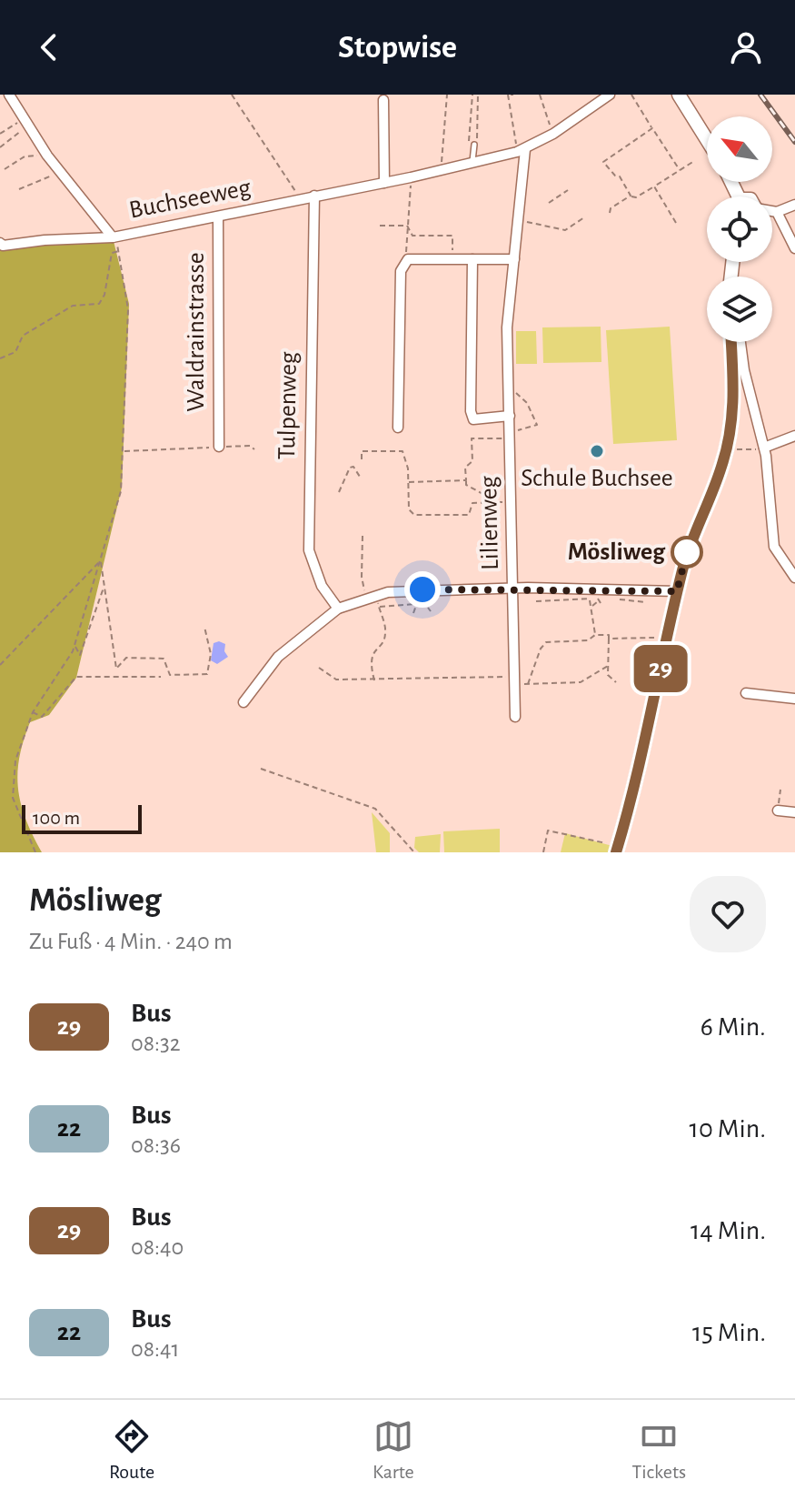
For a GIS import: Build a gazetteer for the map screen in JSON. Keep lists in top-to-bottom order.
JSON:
{
  "streets": {
    "street": [
      "Buchseeweg",
      "Waldrainstrasse",
      "Tulpenweg",
      "Lilienweg"
    ]
  },
  "crossings": [
    ["Buchseeweg", "Waldrainstrasse"],
    ["Buchseeweg", "Tulpenweg"],
    ["Buchseeweg", "Lilienweg"]
  ],
  "places": ["Schule Buchsee", "Mösliweg"],
  "lines": ["bus line 29"],
  "scale_bar": "100 m",
  "north": "top left",
  "page": {
    "header": "Stopwise",
    "on_map": "29",
    "scale": "100 m",
    "heading": ["Mösliweg", "Zu Fuß · 4 Min. · 240 m"],
    "list": [
      {
        "mark": "29",
        "name": "Bus",
        "note": "08:32",
        "value": "6 Min."
      },
      {
        "mark": "22",
        "name": "Bus",
        "note": "08:36",
        "value": "10 Min."
      },
      {
        "mark": "29",
        "name": "Bus",
        "note": "08:40",
        "value": "14 Min."
      },
      {
        "mark": "22",
        "name": "Bus",
        "note": "08:41",
        "value": "15 Min."
      }
    ],
    "tabs": ["Route", "Karte", "Tickets"]
  }
}
